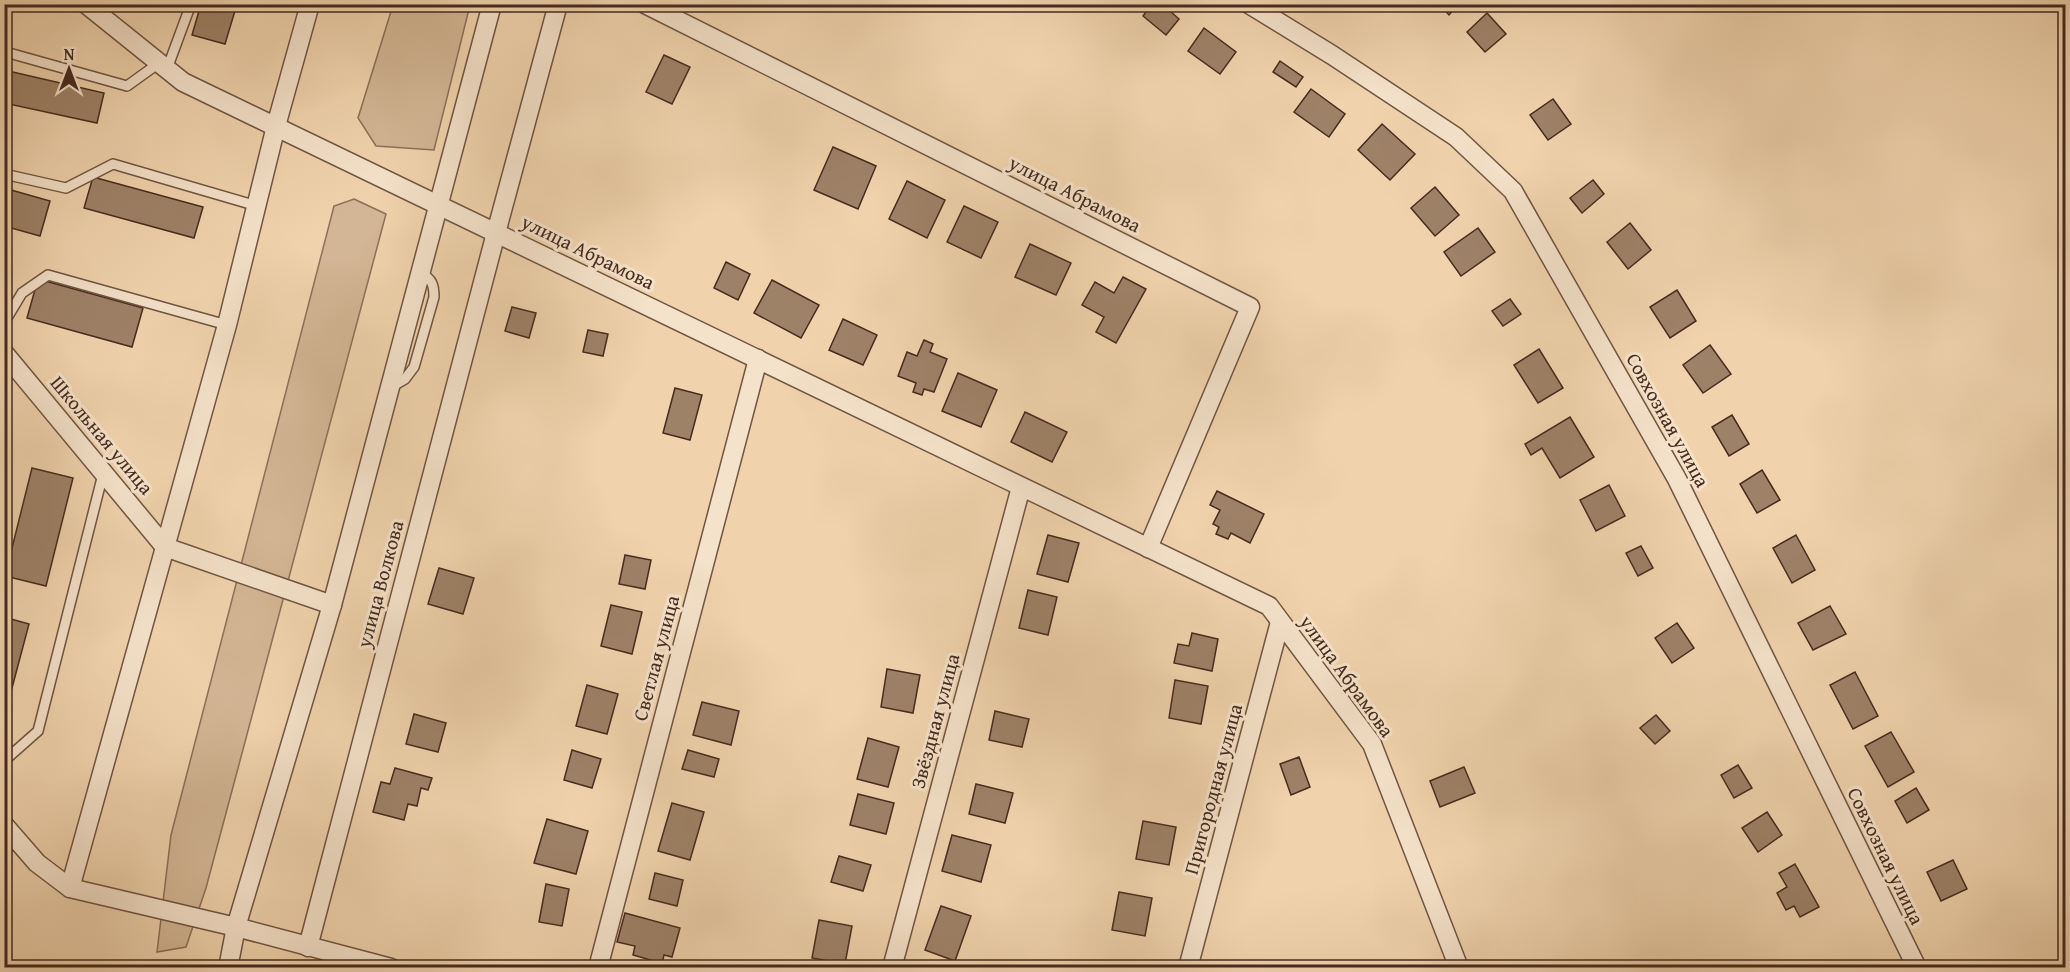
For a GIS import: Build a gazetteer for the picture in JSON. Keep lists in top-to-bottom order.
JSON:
{
  "streets": {
    "street": [
      "улица Абрамова",
      "Совхозная улица",
      "Школьная улица",
      "улица Волкова",
      "Светлая улица",
      "Звёздная улица",
      "Пригородная улица"
    ]
  },
  "crossings": [
    ["улица Абрамова", "улица Волкова"],
    ["улица Абрамова", "Светлая улица"],
    ["улица Абрамова", "Звёздная улица"],
    ["улица Абрамова", "Пригородная улица"]
  ],
  "north": "top"
}
